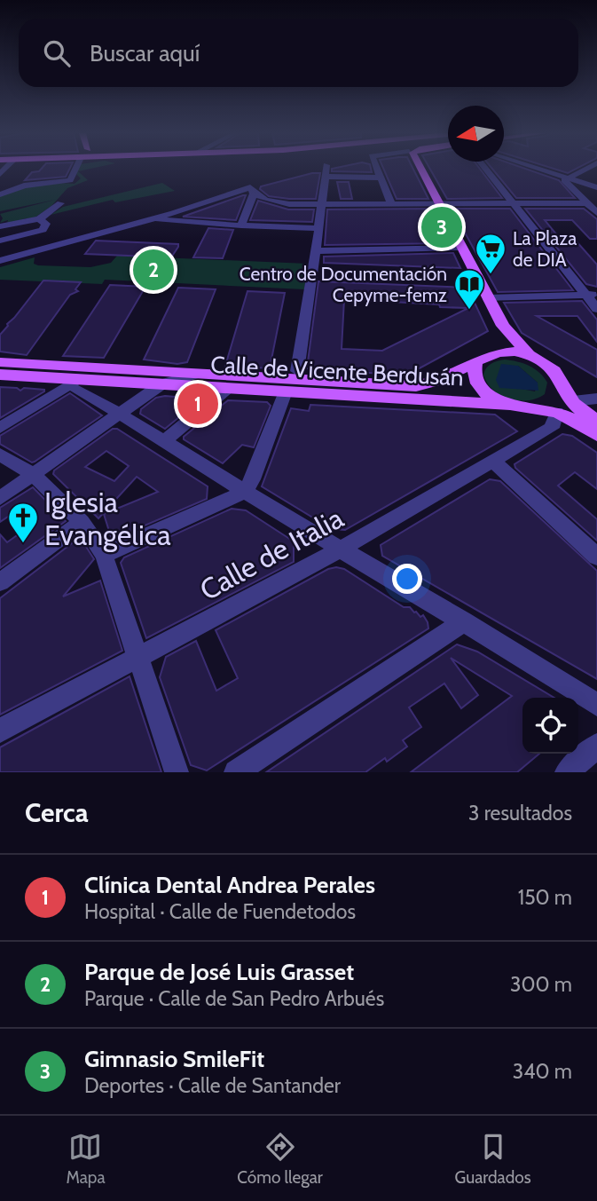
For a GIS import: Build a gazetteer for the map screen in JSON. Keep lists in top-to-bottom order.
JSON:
{
  "streets": {
    "main road": ["Calle de Vicente Berdusán"],
    "street": ["Calle de Italia"]
  },
  "crossings": [
    ["Calle de Vicente Berdusán", "Calle de Italia"]
  ],
  "places": {
    "supermarket": ["La Plaza de DIA"],
    "library": ["Centro de Documentación Cepyme-femz"],
    "church": ["Iglesia Evangélica"]
  },
  "north": "left",
  "page": {
    "search": "Buscar aquí",
    "pins": ["3", "2", "1"],
    "heading": ["Cerca", "3 resultados"],
    "list": [
      {
        "mark": "1",
        "name": "Clínica Dental Andrea Perales",
        "note": "Hospital · Calle de Fuendetodos",
        "value": "150 m"
      },
      {
        "mark": "2",
        "name": "Parque de José Luis Grasset",
        "note": "Parque · Calle de San Pedro Arbués",
        "value": "300 m"
      },
      {
        "mark": "3",
        "name": "Gimnasio SmileFit",
        "note": "Deportes · Calle de Santander",
        "value": "340 m"
      }
    ],
    "nav": ["Mapa", "Cómo llegar", "Guardados"]
  }
}
